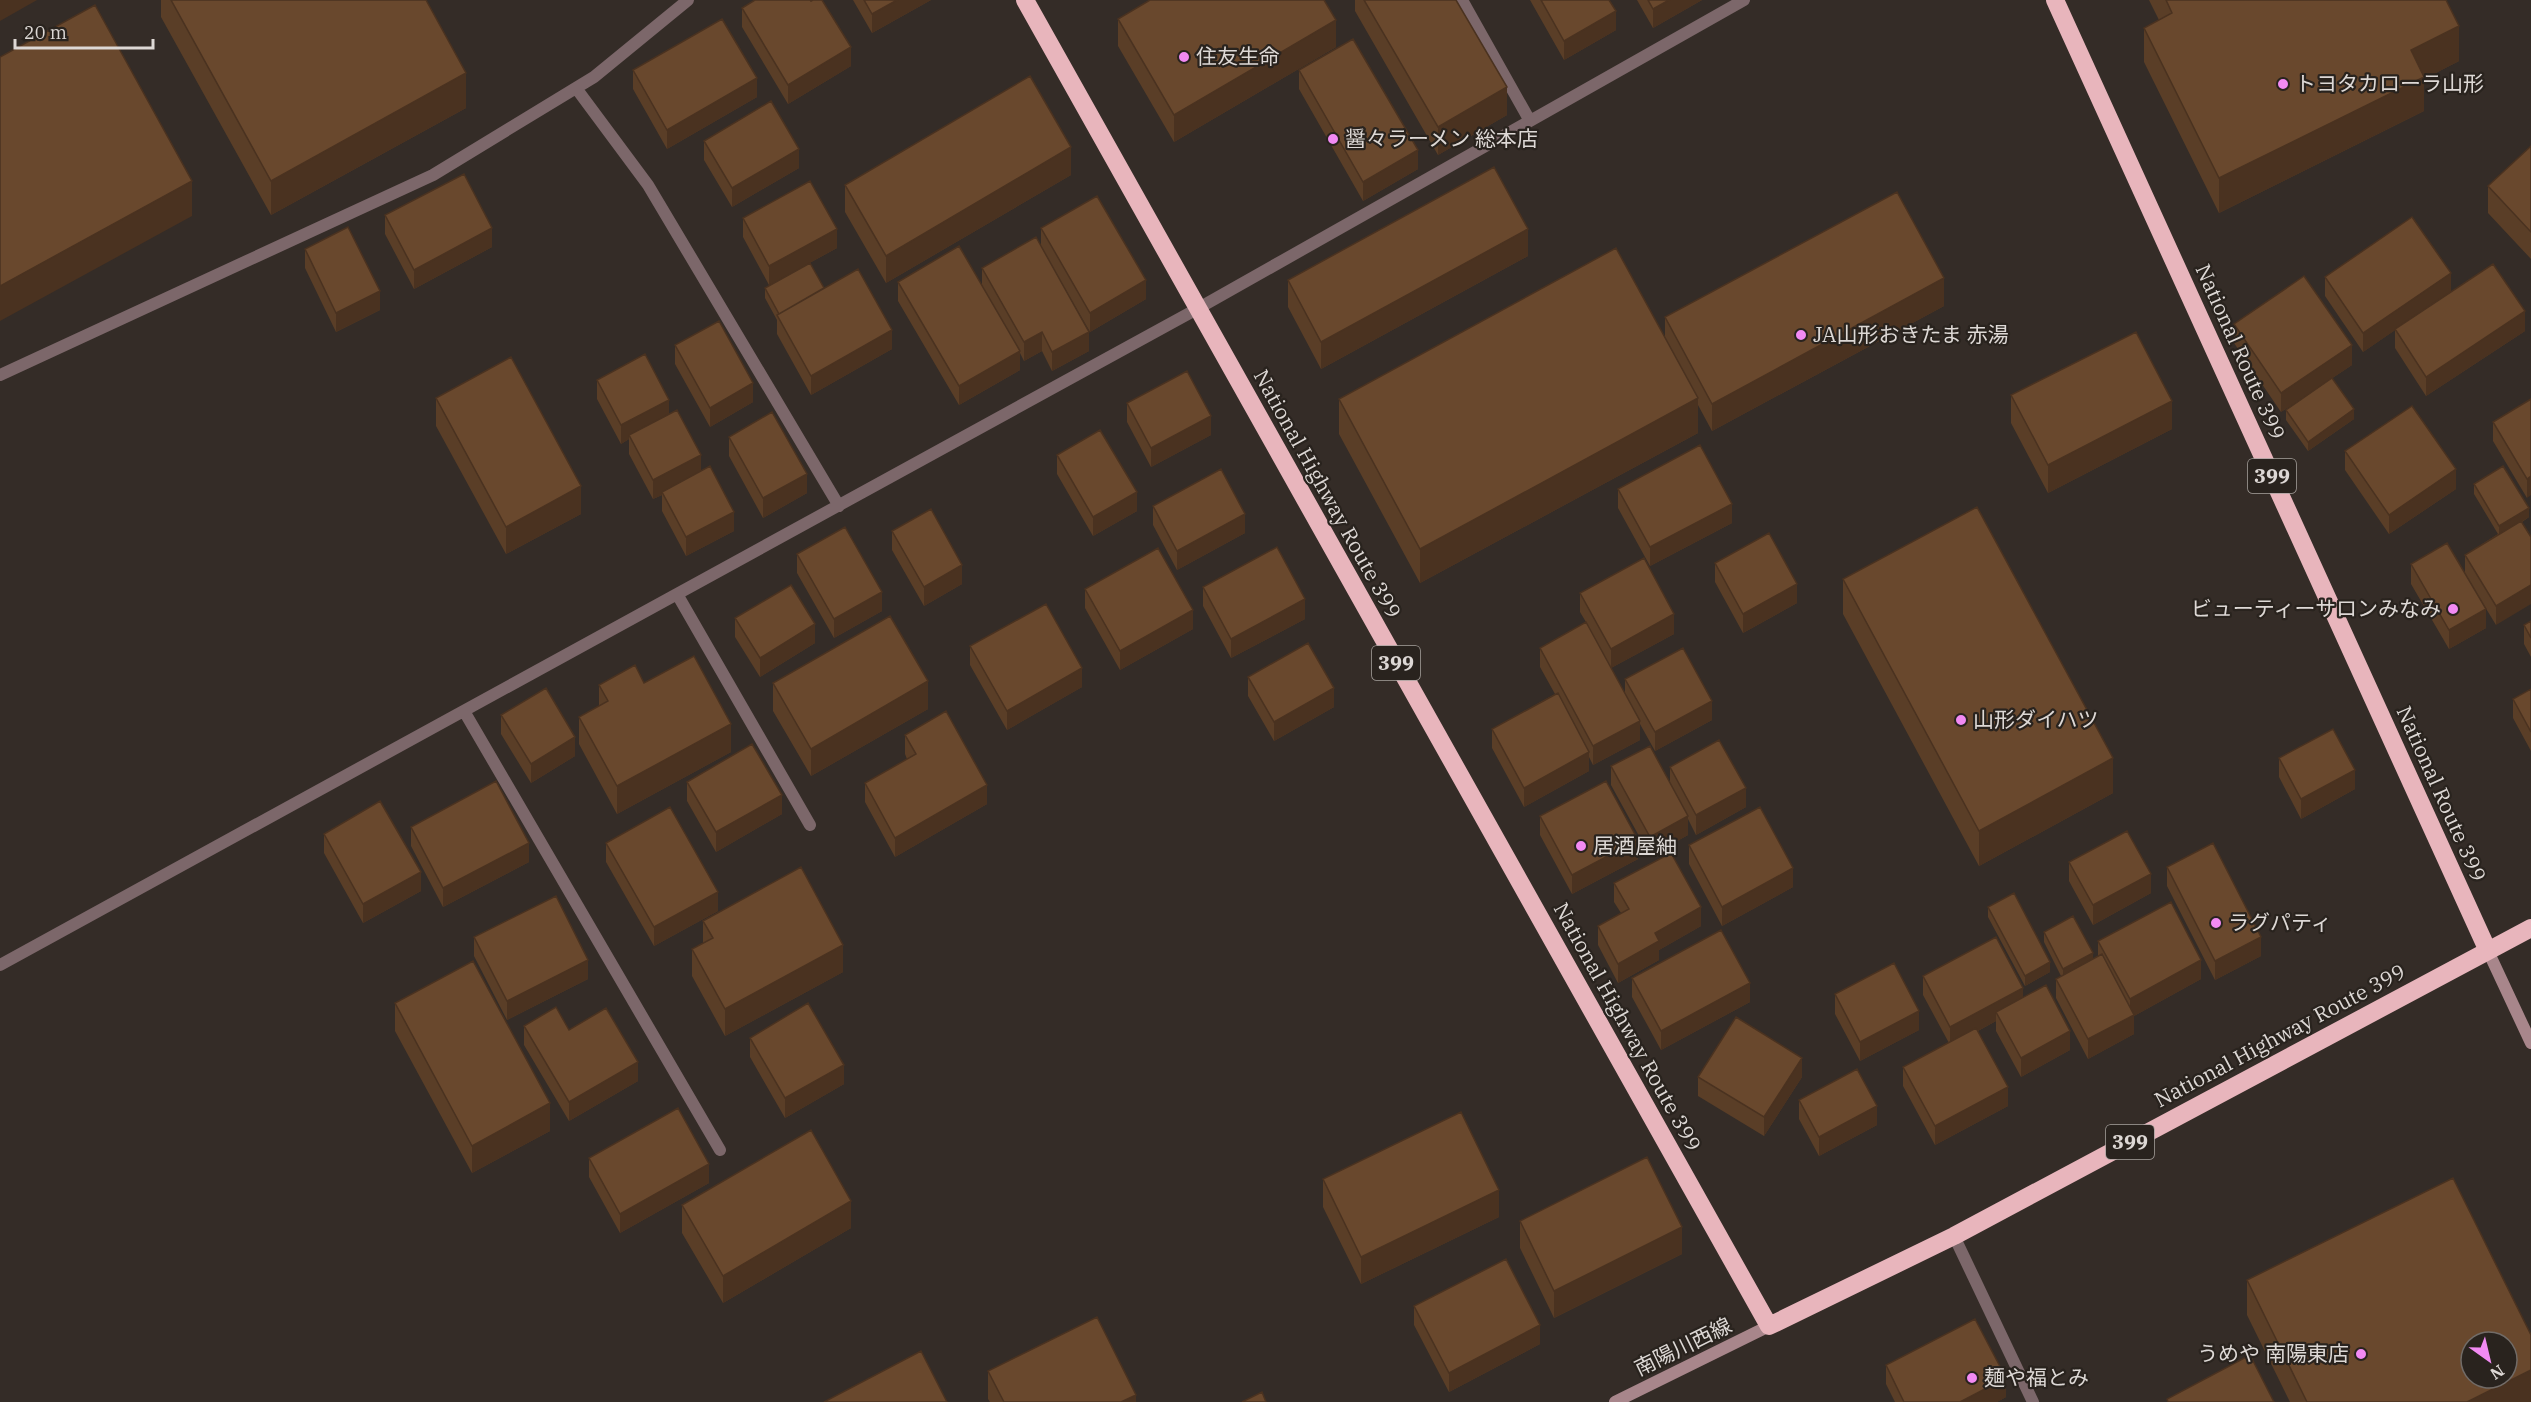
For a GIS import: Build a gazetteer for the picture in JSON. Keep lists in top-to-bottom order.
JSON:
{
  "streets": {
    "highway": ["National Route 399", "399", "National Highway Route 399"],
    "main road": ["南陽川西線"]
  },
  "crossings": [
    ["National Route 399", "National Highway Route 399"],
    ["National Highway Route 399", "南陽川西線"]
  ],
  "places": [
    "住友生命",
    "トヨタカローラ山形",
    "醤々ラーメン 総本店",
    "JA山形おきたま 赤湯",
    "ビューティーサロンみなみ",
    "山形ダイハツ",
    "居酒屋紬",
    "ラグパティ",
    "うめや 南陽東店",
    "麺や福とみ"
  ],
  "scale_bar": "20 m",
  "north": "bottom right"
}
